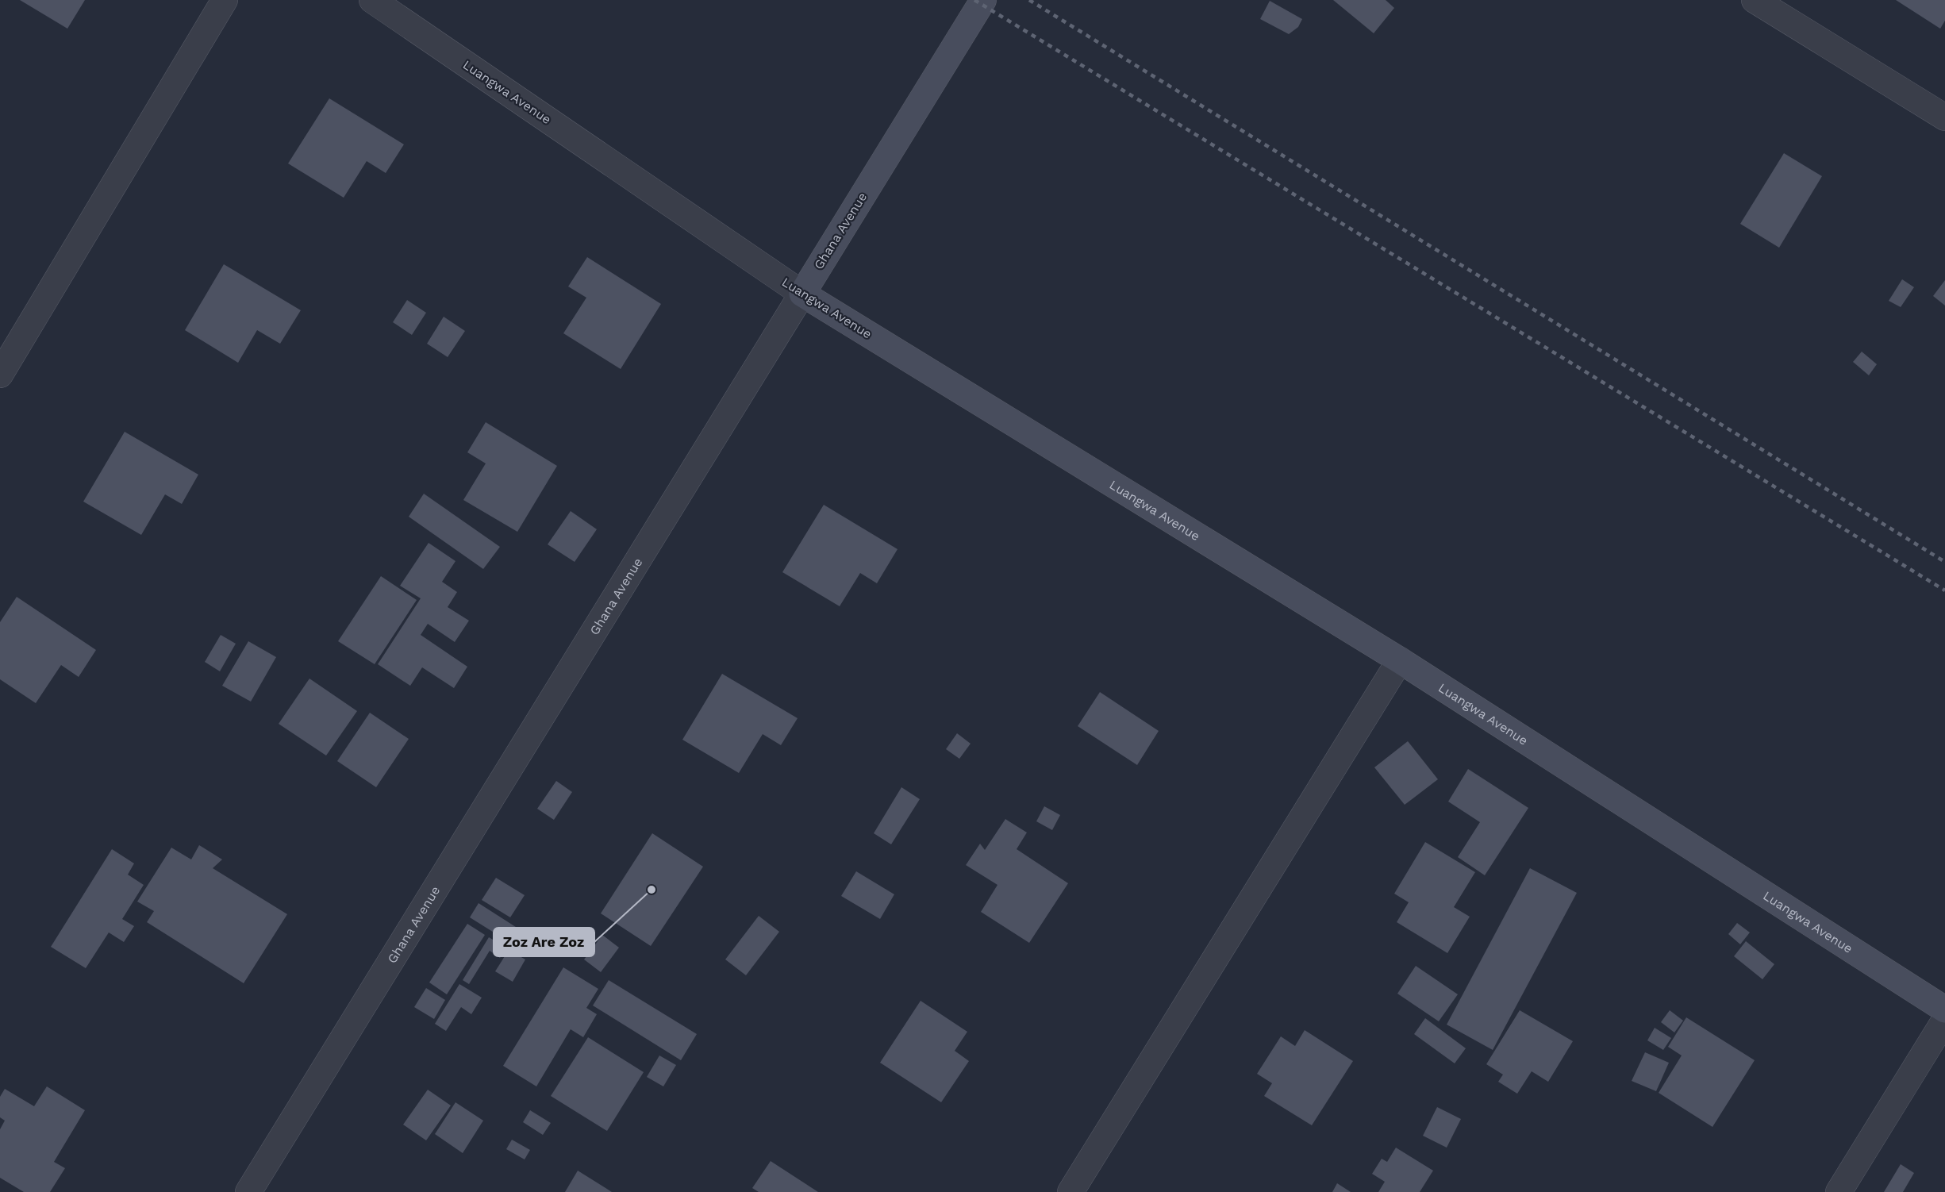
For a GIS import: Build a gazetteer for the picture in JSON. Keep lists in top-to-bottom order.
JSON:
{
  "streets": {
    "main road": ["Luangwa Avenue", "Ghana Avenue"]
  },
  "crossings": [
    ["Luangwa Avenue", "Ghana Avenue"]
  ],
  "places": ["Zoz Are Zoz"]
}
